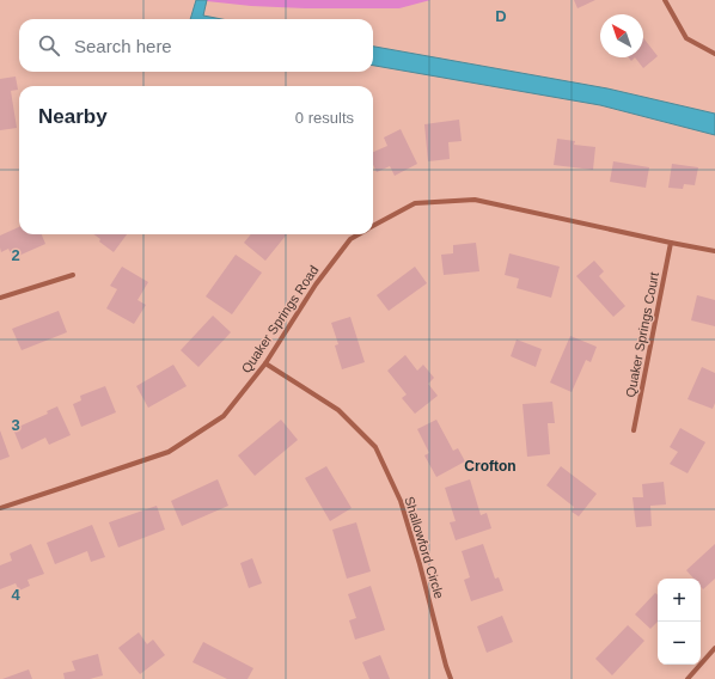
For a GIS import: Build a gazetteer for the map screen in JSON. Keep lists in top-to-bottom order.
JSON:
{
  "streets": {
    "street": ["Quaker Springs Road", "Quaker Springs Court", "Shallowford Circle"]
  },
  "crossings": [
    ["Quaker Springs Road", "Quaker Springs Court"],
    ["Quaker Springs Road", "Shallowford Circle"]
  ],
  "districts": ["Crofton"],
  "north": "top left",
  "page": {
    "search": "Search here",
    "heading": ["Nearby", "0 results"],
    "map_buttons": ["+", "−"]
  },
  "grid": {
    "columns": ["D"],
    "rows": ["2", "3", "4"]
  }
}
